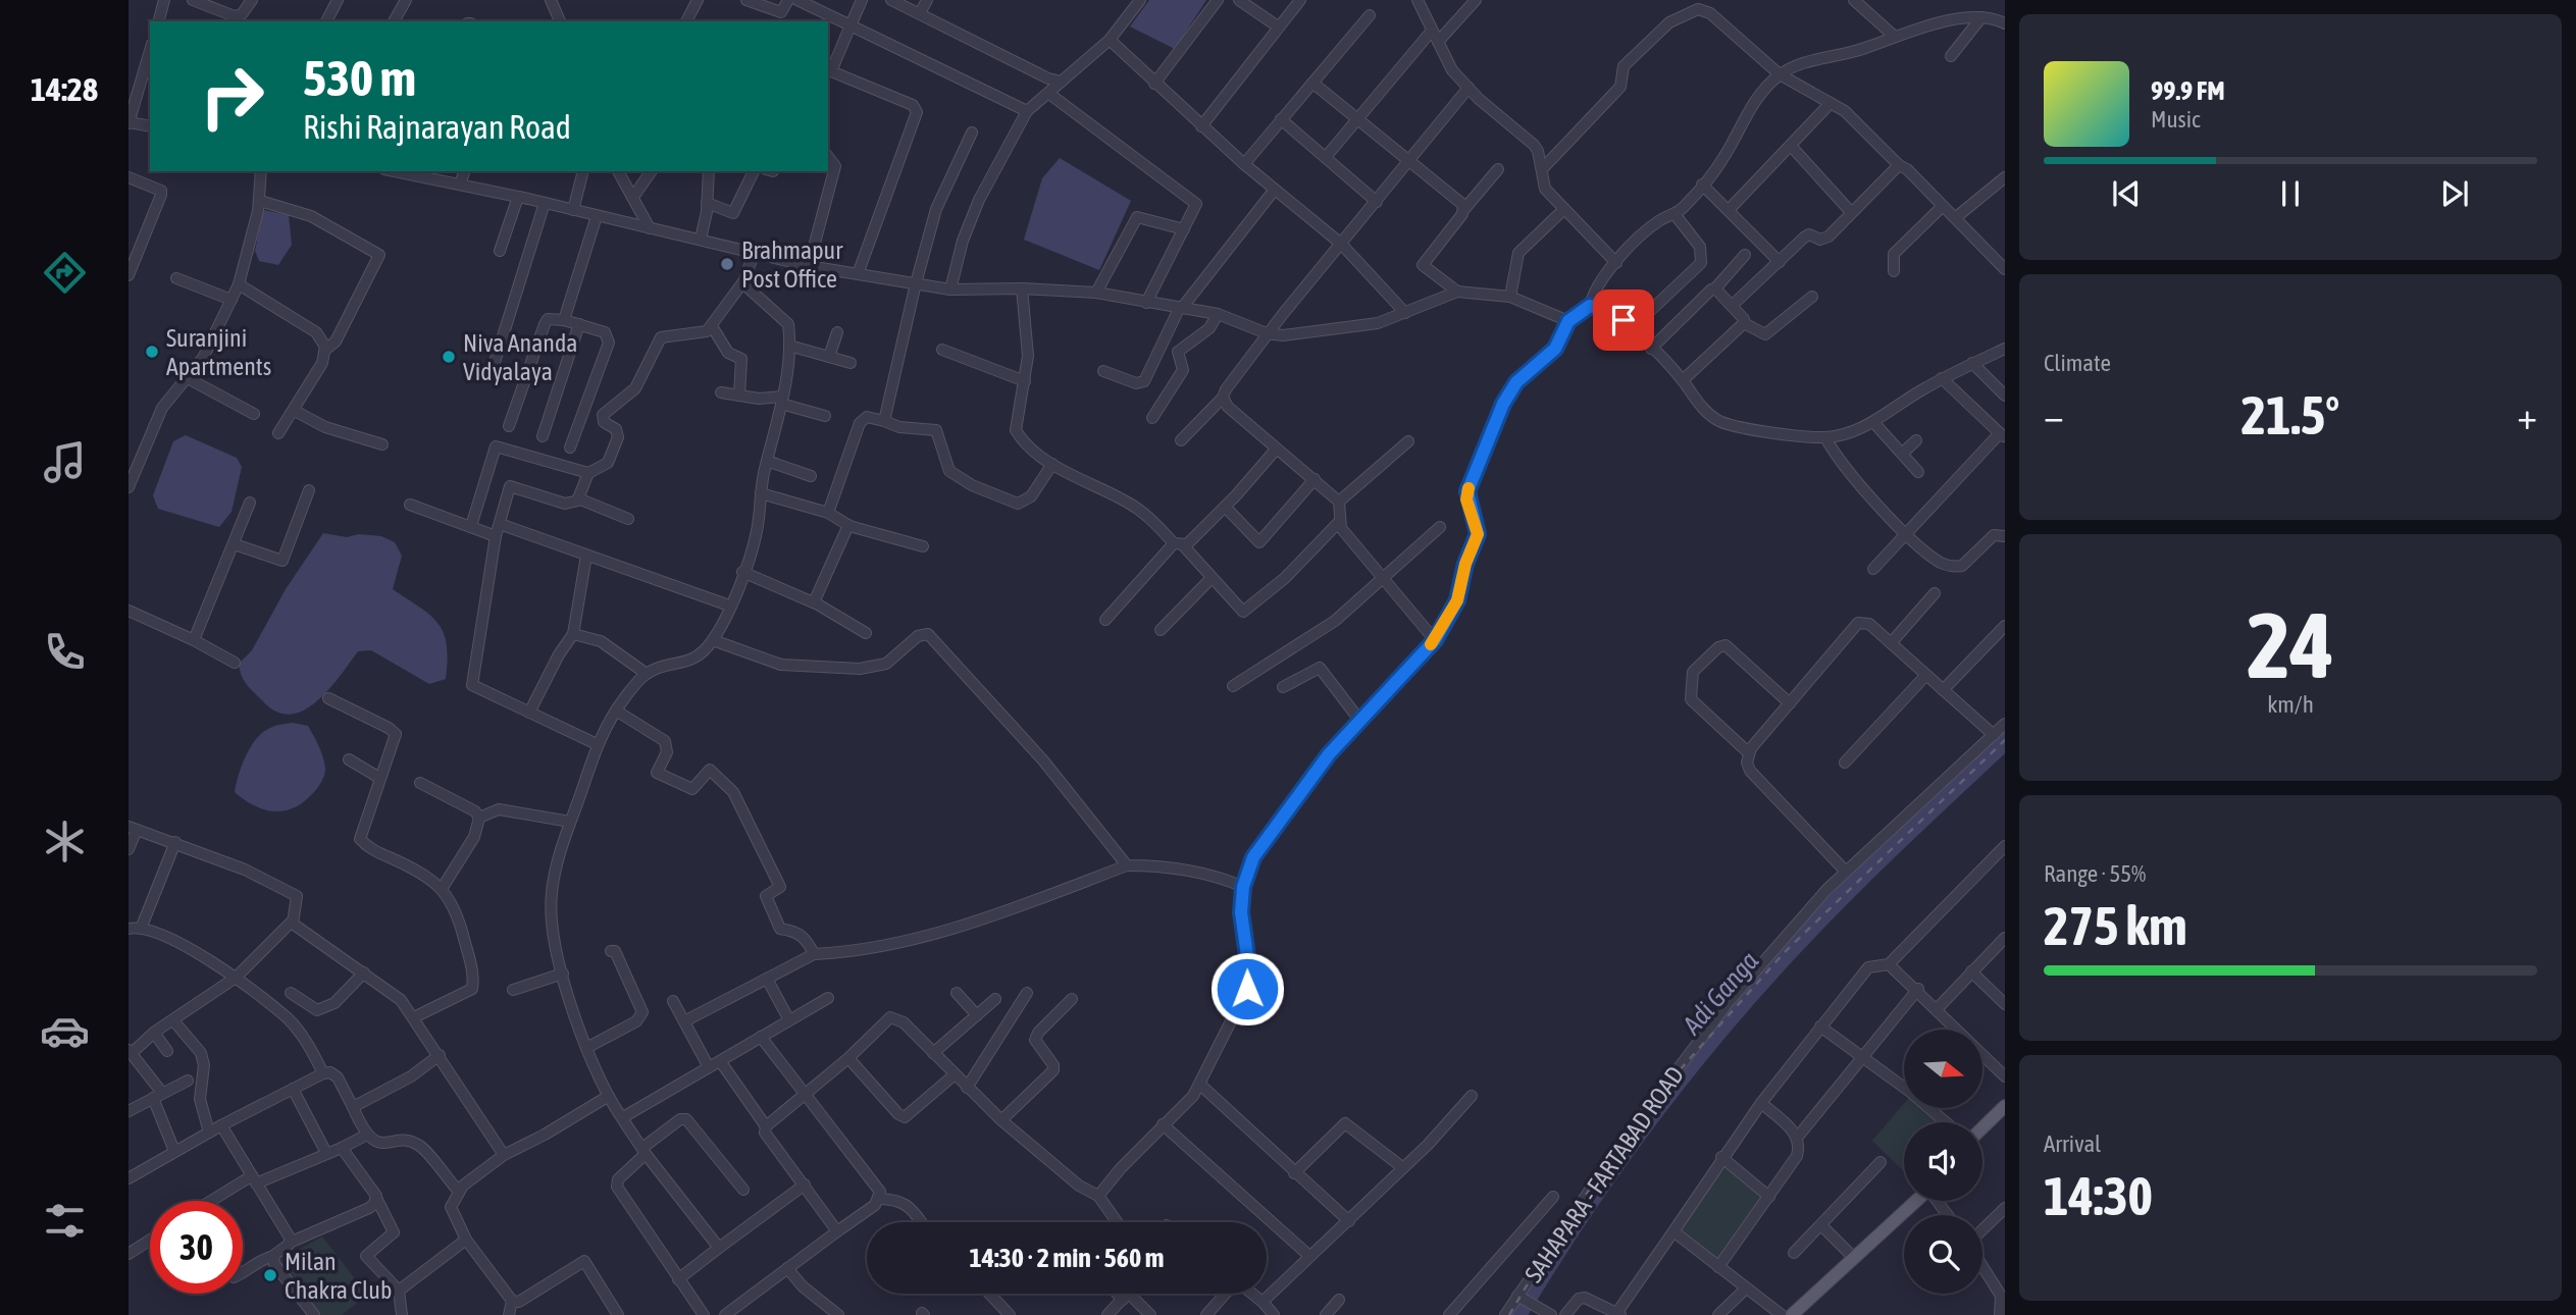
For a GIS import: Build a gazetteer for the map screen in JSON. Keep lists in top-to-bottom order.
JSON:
{
  "streets": {
    "street": ["SAHAPARA - FARTABAD ROAD"]
  },
  "water": ["Adi Ganga"],
  "places": [
    "Brahmapur Post Office",
    "Suranjini Apartments",
    "Niva Ananda Vidyalaya",
    "Milan Chakra Club"
  ],
  "north": "right",
  "page": {
    "tabs": "14:28",
    "turn": ["530 m", "Rishi Rajnarayan Road"],
    "song": ["99.9 FM", "Music"],
    "tile": [
      "Climate",
      ["24", "km/h"],
      ["Range · 55%", "275 km"],
      ["Arrival", "14:30"]
    ],
    "heat": ["−", "21.5°", "+"],
    "limit": "30",
    "trip": "14:30 · 2 min · 560 m"
  }
}
